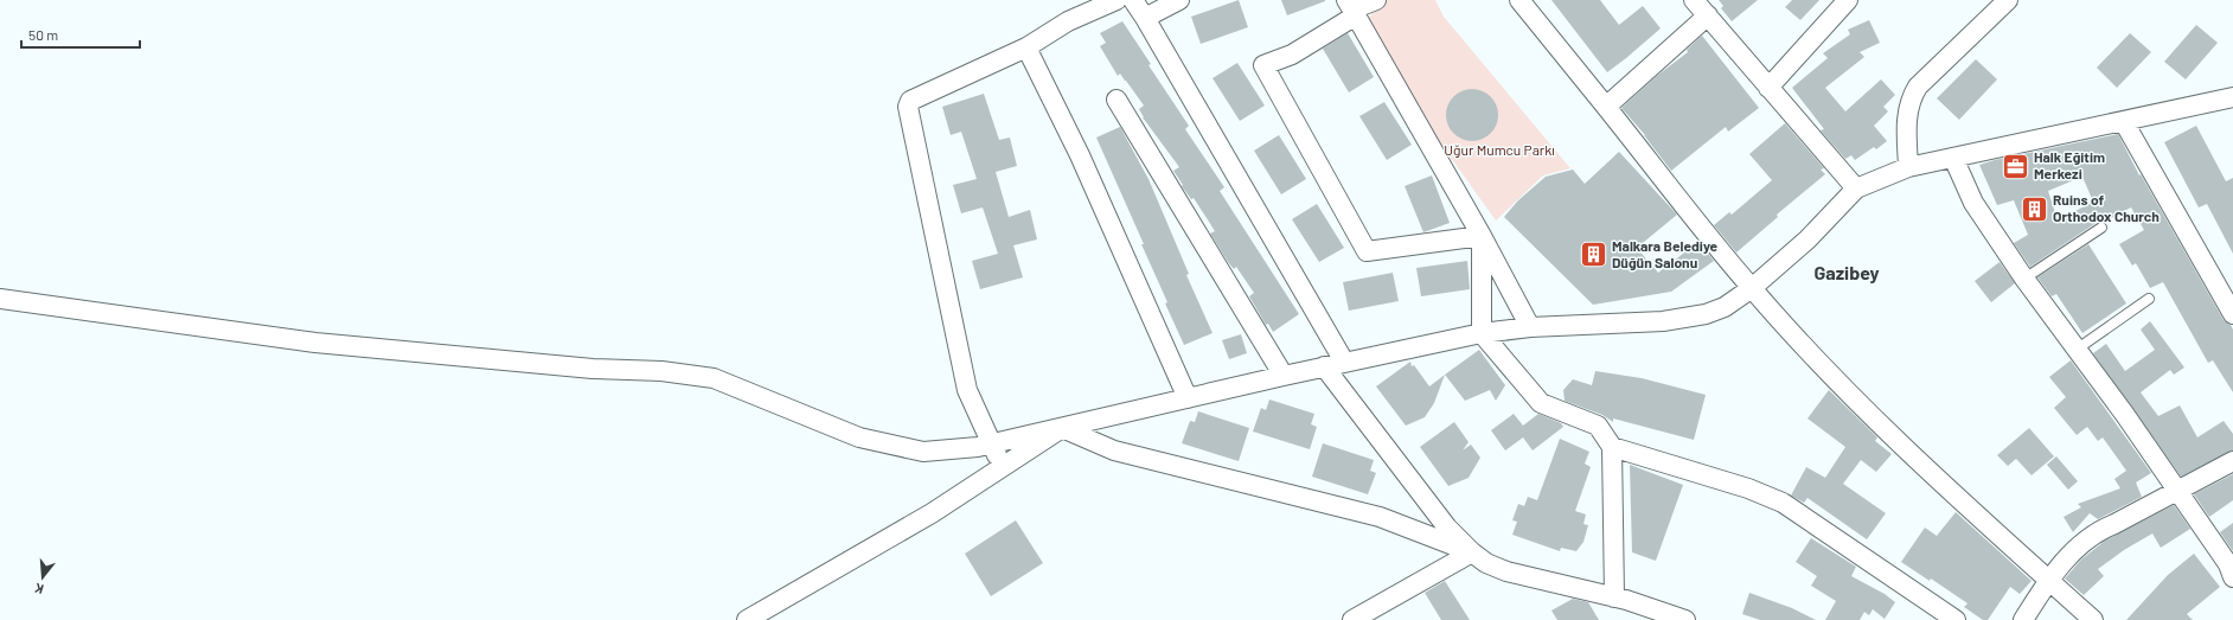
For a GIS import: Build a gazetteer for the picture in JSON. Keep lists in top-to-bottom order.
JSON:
{
  "districts": ["Gazibey"],
  "parks": ["Uğur Mumcu Parkı"],
  "places": {
    "office": ["Halk Eğitim Merkezi"],
    "building": ["Ruins of Orthodox Church", "Malkara Belediye Düğün Salonu"]
  },
  "scale_bar": "50 m",
  "north": "bottom"
}
